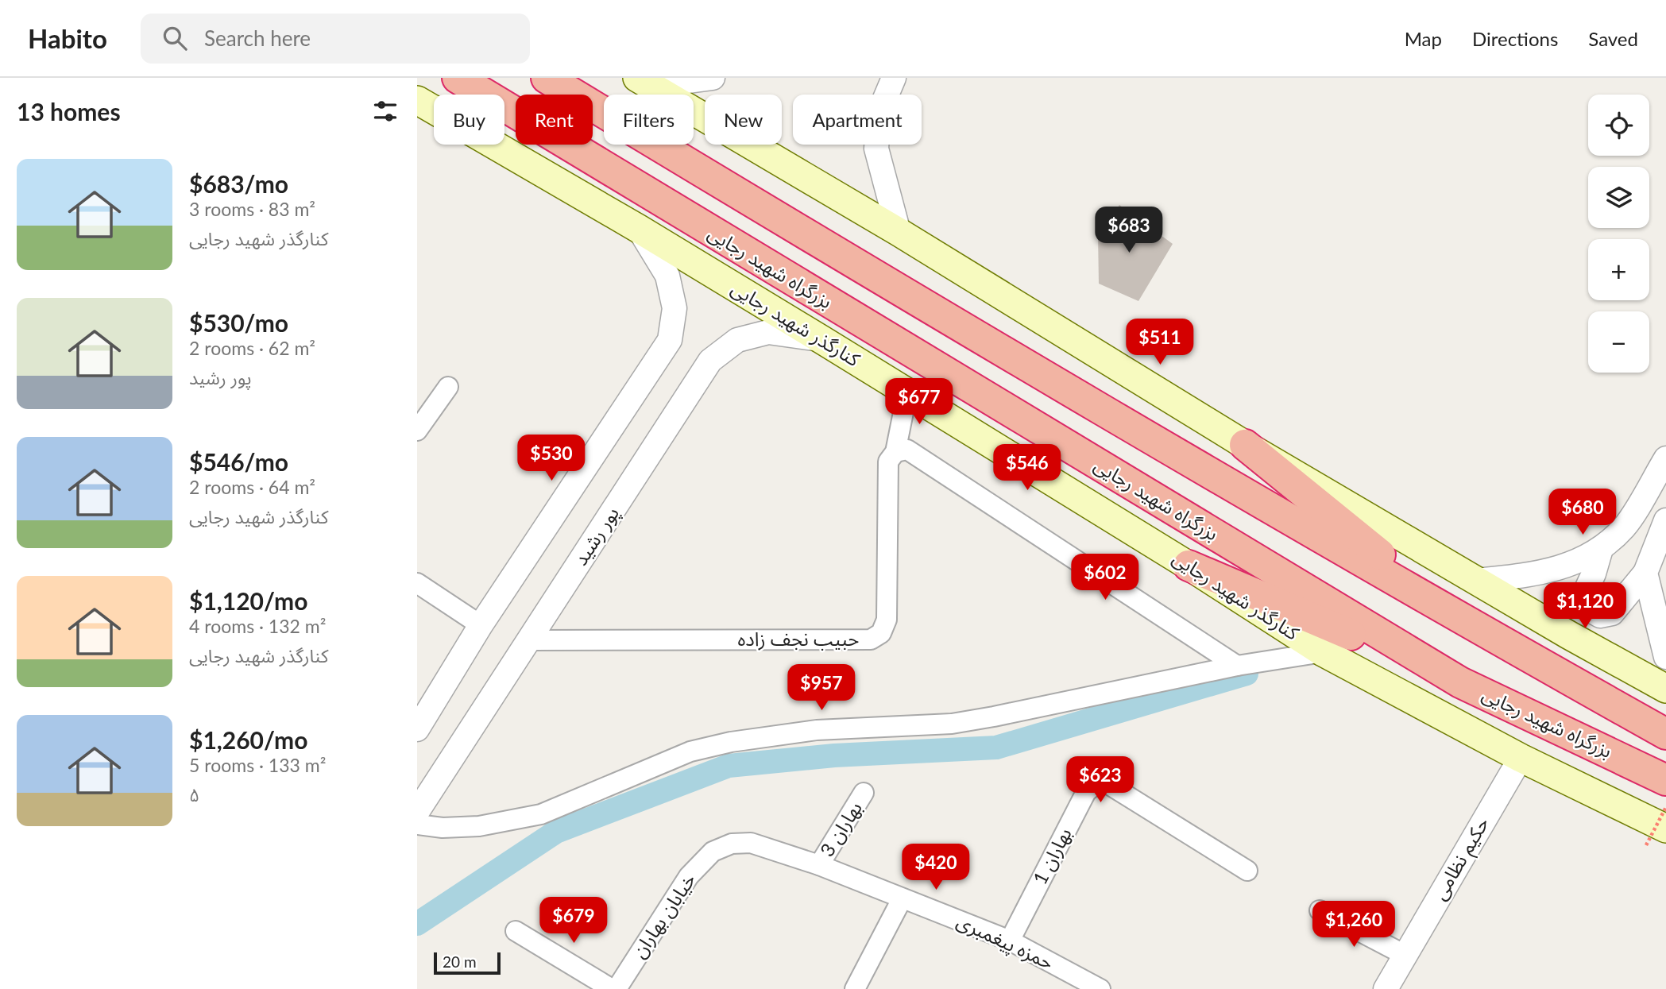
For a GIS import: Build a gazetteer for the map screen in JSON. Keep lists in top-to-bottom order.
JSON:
{
  "streets": {
    "highway": ["بزرگراه شهید رجایی"],
    "main road": ["کنارگذر شهید رجایی"],
    "street": [
      "پور رشید",
      "حبیب نجف زاده",
      "بهاران 3",
      "بهاران 1",
      "حکیم نظامی",
      "خیابان بهاران",
      "حمزه پیغمبری"
    ]
  },
  "crossings": [
    ["کنارگذر شهید رجایی", "پور رشید"],
    ["کنارگذر شهید رجایی", "حکیم نظامی"],
    ["پور رشید", "حبیب نجف زاده"],
    ["بهاران 3", "حمزه پیغمبری"],
    ["بهاران 1", "حمزه پیغمبری"],
    ["خیابان بهاران", "حمزه پیغمبری"]
  ],
  "scale_bar": "20 m",
  "page": {
    "header": "Habito",
    "search": "Search here",
    "nav": ["Map", "Directions", "Saved"],
    "heading": "13 homes",
    "map_buttons": ["+", "−"],
    "chip": [
      "Buy",
      "Rent",
      "Filters",
      "New",
      "Apartment"
    ],
    "list": [
      {
        "name": "$683/mo",
        "note": "3 rooms · 83 m² · کنارگذر شهید رجایی"
      },
      {
        "name": "$530/mo",
        "note": "2 rooms · 62 m² · پور رشید"
      },
      {
        "name": "$546/mo",
        "note": "2 rooms · 64 m² · کنارگذر شهید رجایی"
      },
      {
        "name": "$1,120/mo",
        "note": "4 rooms · 132 m² · کنارگذر شهید رجایی"
      },
      {
        "name": "$1,260/mo",
        "note": "5 rooms · 133 m² · ۵"
      }
    ],
    "price": [
      "$683",
      "$511",
      "$677",
      "$530",
      "$546",
      "$680",
      "$602",
      "$1,120",
      "$957",
      "$623",
      "$420",
      "$679",
      "$1,260"
    ],
    "scale": "20 m"
  }
}
